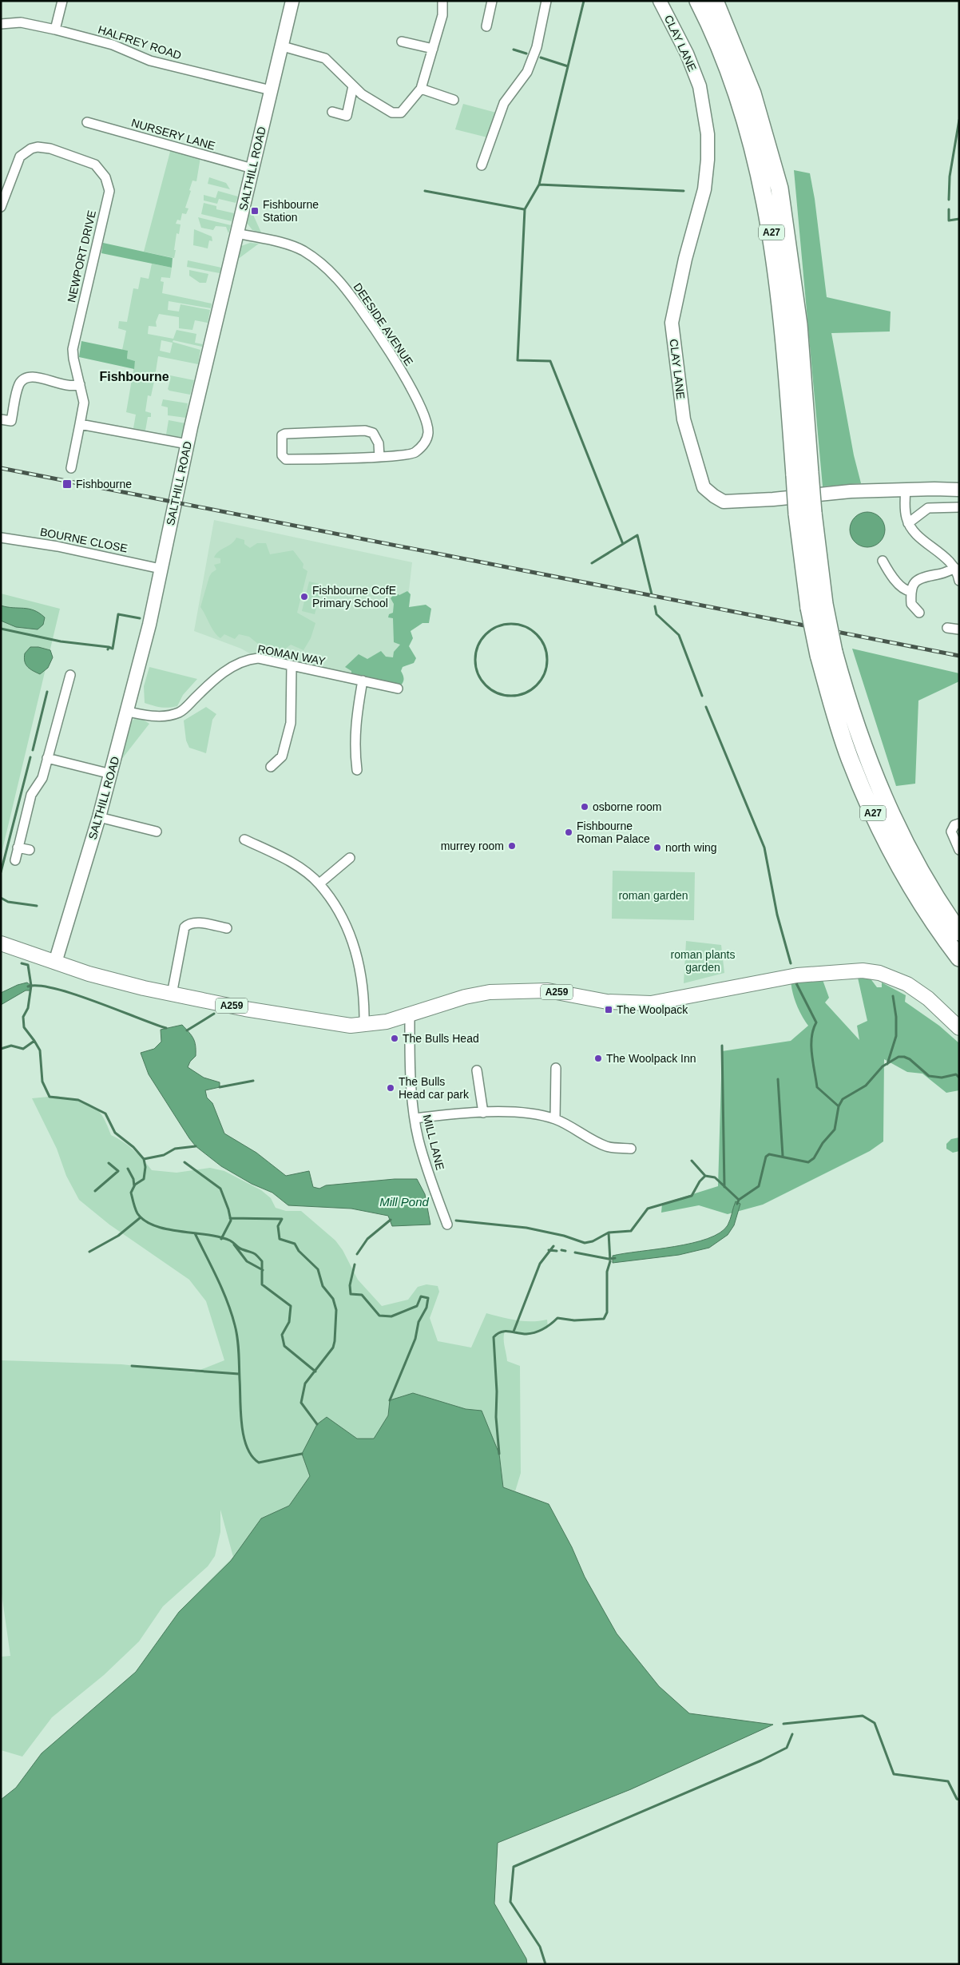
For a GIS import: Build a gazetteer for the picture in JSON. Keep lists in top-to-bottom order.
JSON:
{
  "streets": {
    "highway": ["A27"],
    "main road": ["A259"],
    "street": [
      "HALFREY ROAD",
      "CLAY LANE",
      "NURSERY LANE",
      "SALTHILL ROAD",
      "NEWPORT DRIVE",
      "DEESIDE AVENUE",
      "BOURNE CLOSE",
      "ROMAN WAY",
      "MILL LANE"
    ]
  },
  "crossings": [
    ["HALFREY ROAD", "SALTHILL ROAD"],
    ["NURSERY LANE", "SALTHILL ROAD"],
    ["SALTHILL ROAD", "DEESIDE AVENUE"],
    ["SALTHILL ROAD", "BOURNE CLOSE"],
    ["SALTHILL ROAD", "ROMAN WAY"],
    ["SALTHILL ROAD", "A259"],
    ["A259", "MILL LANE"]
  ],
  "districts": ["Fishbourne"],
  "water": ["Mill Pond"],
  "parks": ["roman garden", "roman plants garden"],
  "places": {
    "transit": ["Fishbourne Station", "Fishbourne", "The Woolpack"],
    "other": [
      "Fishbourne CofE Primary School",
      "osborne room",
      "Fishbourne Roman Palace",
      "murrey room",
      "north wing",
      "The Bulls Head",
      "The Woolpack Inn",
      "The Bulls Head car park"
    ]
  }
}
